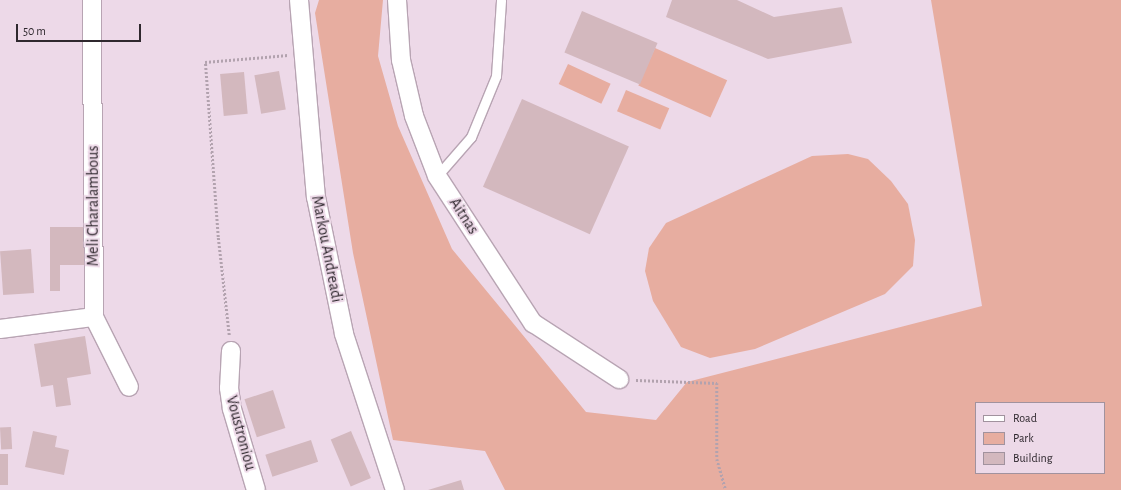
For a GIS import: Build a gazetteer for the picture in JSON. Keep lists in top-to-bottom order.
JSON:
{
  "streets": {
    "street": [
      "Meli Charalambous",
      "Aitnas",
      "Markou Andreadi",
      "Voustroniou"
    ]
  },
  "legend": ["Road", "Park", "Building"],
  "scale_bar": "50 m"
}
